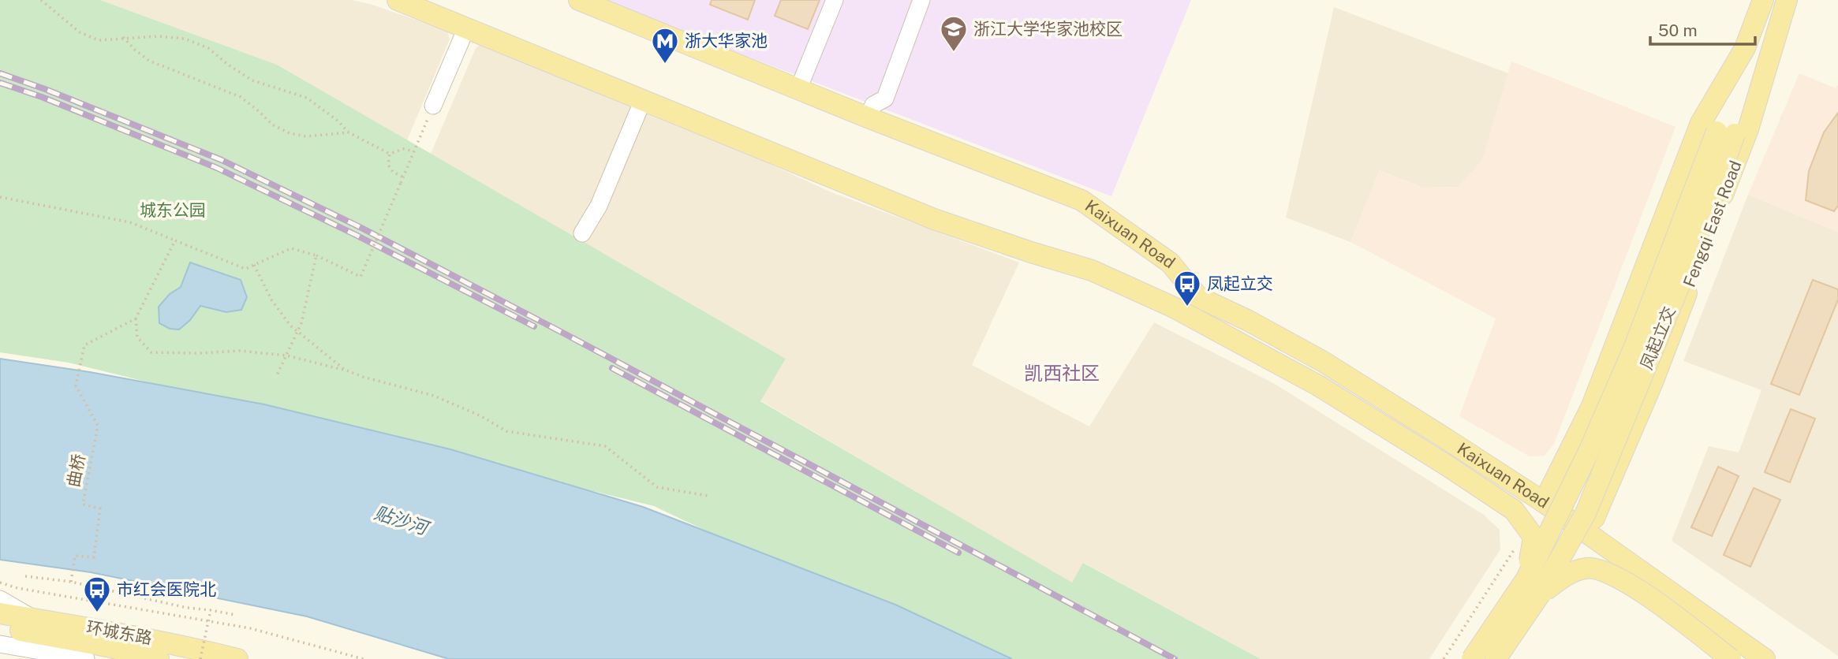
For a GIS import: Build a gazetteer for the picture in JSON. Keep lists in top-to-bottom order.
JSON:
{
  "streets": {
    "main road": [
      "Fengqi East Road",
      "Kaixuan Road",
      "凤起立交",
      "环城东路"
    ],
    "path": ["曲桥"]
  },
  "crossings": [
    ["Fengqi East Road", "Kaixuan Road"],
    ["Fengqi East Road", "凤起立交"]
  ],
  "districts": ["凯西社区"],
  "water": ["贴沙河"],
  "parks": ["城东公园"],
  "places": {
    "school or university": ["浙江大学华家池校区"],
    "metro station": ["浙大华家池"],
    "bus stop": ["凤起立交", "市红会医院北"]
  },
  "scale_bar": "50 m"
}
